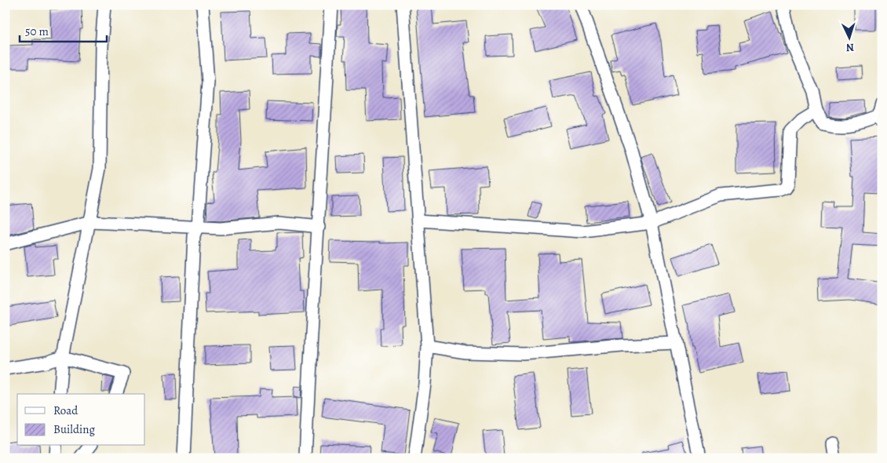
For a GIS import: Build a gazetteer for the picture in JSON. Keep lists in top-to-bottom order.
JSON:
{
  "legend": ["Road", "Building"],
  "scale_bar": "50 m",
  "north": "bottom"
}
